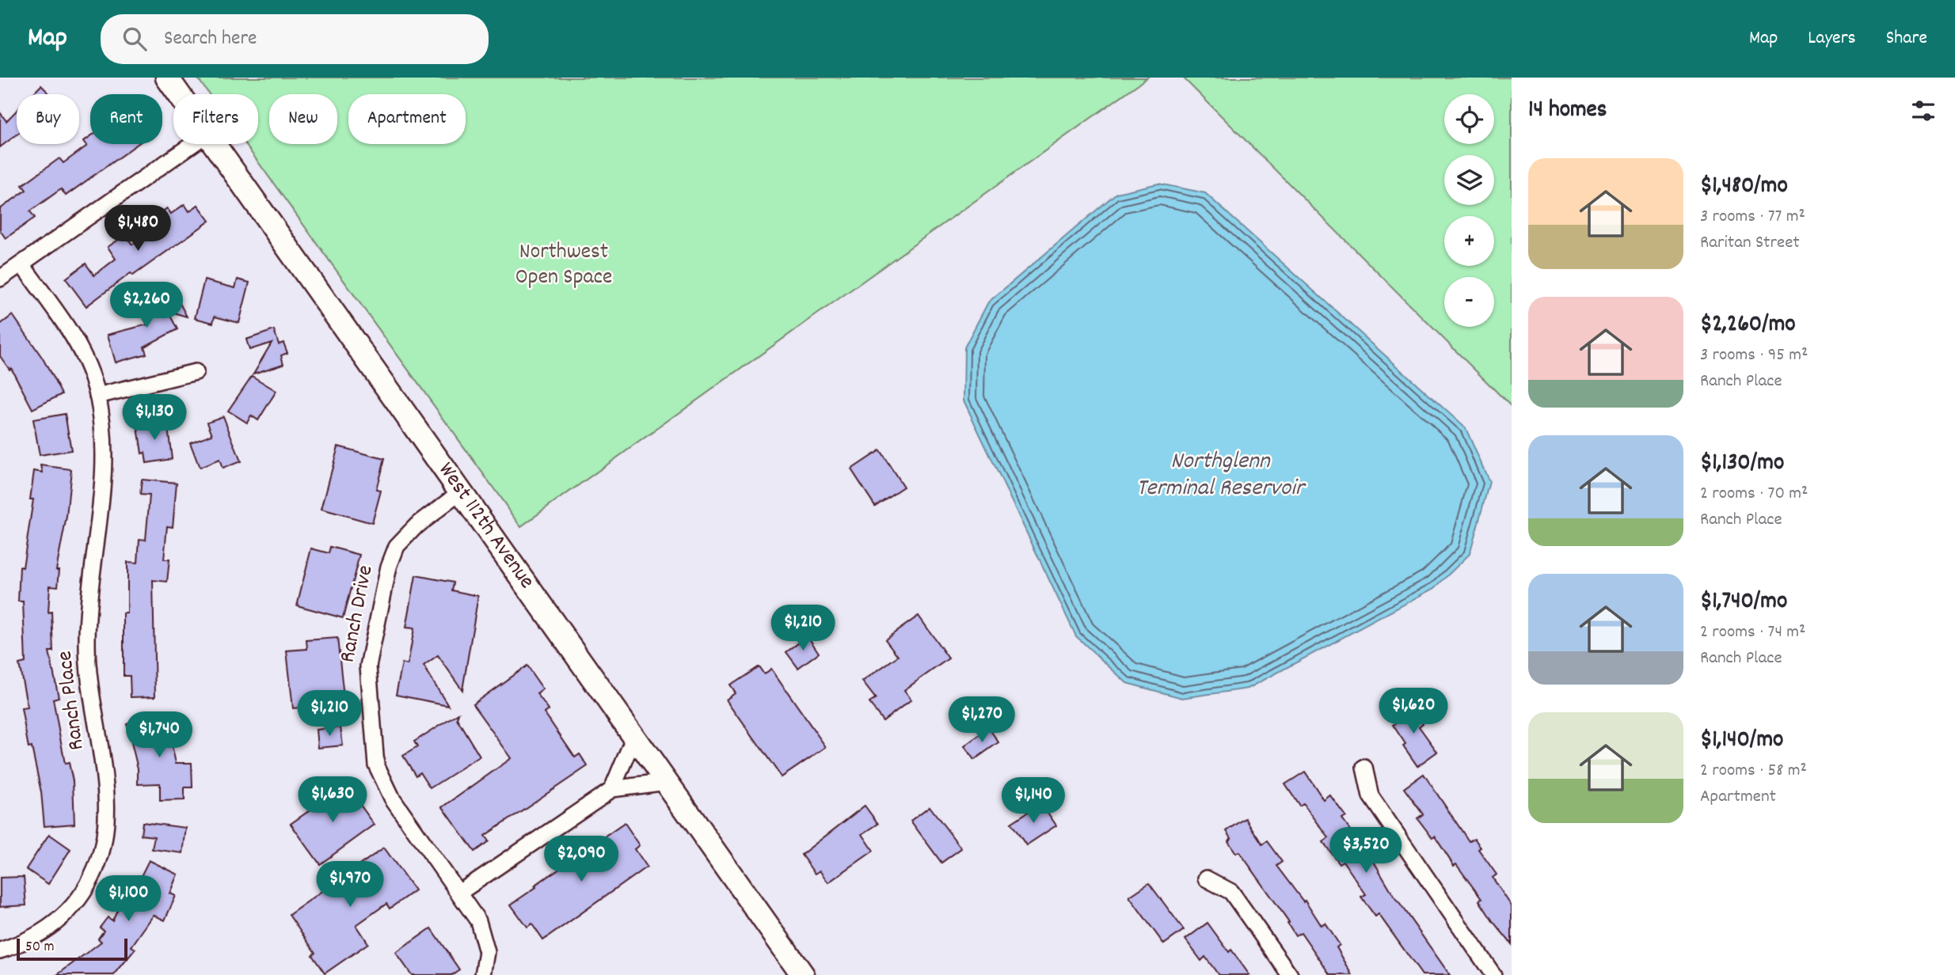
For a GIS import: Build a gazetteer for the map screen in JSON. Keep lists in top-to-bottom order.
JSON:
{
  "streets": {
    "main road": ["West 112th Avenue"],
    "street": ["Ranch Drive", "Ranch Place"]
  },
  "crossings": [
    ["West 112th Avenue", "Ranch Drive"]
  ],
  "water": ["Northglenn Terminal Reservoir"],
  "parks": ["Northwest Open Space"],
  "scale_bar": "50 m",
  "page": {
    "header": "Map",
    "search": "Search here",
    "nav": ["Map", "Layers", "Share"],
    "heading": "14 homes",
    "map_buttons": ["+", "−"],
    "chip": [
      "Buy",
      "Rent",
      "Filters",
      "New",
      "Apartment"
    ],
    "list": [
      {
        "name": "$1,480/mo",
        "note": "3 rooms · 77 m² · Raritan Street"
      },
      {
        "name": "$2,260/mo",
        "note": "3 rooms · 95 m² · Ranch Place"
      },
      {
        "name": "$1,130/mo",
        "note": "2 rooms · 70 m² · Ranch Place"
      },
      {
        "name": "$1,740/mo",
        "note": "2 rooms · 74 m² · Ranch Place"
      },
      {
        "name": "$1,140/mo",
        "note": "2 rooms · 58 m² · Apartment"
      }
    ],
    "price": [
      "$1,480",
      "$2,260",
      "$1,130",
      "$1,210",
      "$1,620",
      "$1,210",
      "$1,270",
      "$1,740",
      "$1,630",
      "$1,140",
      "$3,520",
      "$2,090",
      "$1,970",
      "$1,100"
    ],
    "scale": "50 m"
  }
}
